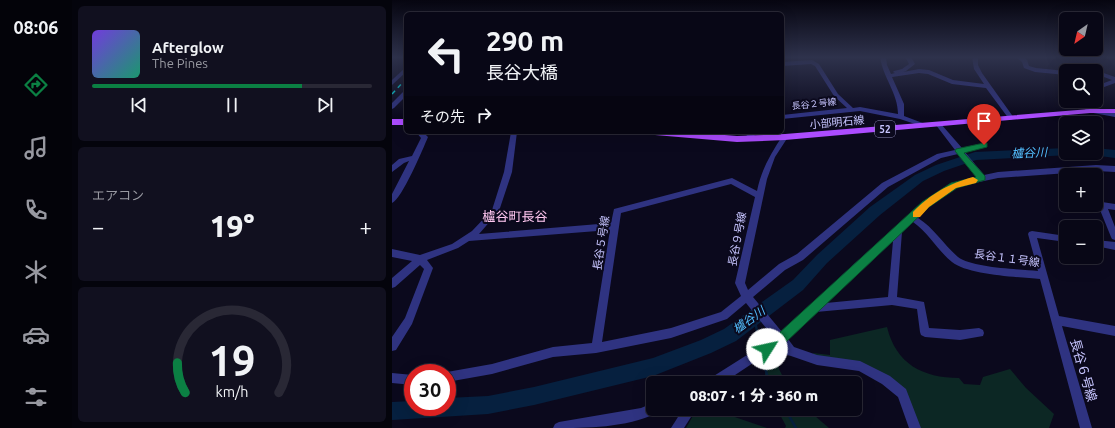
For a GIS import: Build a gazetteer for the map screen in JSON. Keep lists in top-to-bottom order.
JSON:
{
  "streets": {
    "main road": ["小部明石線", "52"],
    "street": [
      "長谷２号線",
      "長谷９号線",
      "長谷５号線",
      "長谷１１号線",
      "長谷６号線"
    ]
  },
  "crossings": [
    ["小部明石線", "長谷９号線"],
    ["長谷９号線", "長谷５号線"],
    ["長谷１１号線", "長谷６号線"]
  ],
  "districts": ["櫨谷町長谷"],
  "water": ["櫨谷川"],
  "north": "bottom left",
  "page": {
    "tabs": "08:06",
    "map_buttons": ["+", "−"],
    "turn": ["290 m", "長谷大橋"],
    "song": ["Afterglow", "The Pines"],
    "then": "その先",
    "tile": "エアコン",
    "heat": ["−", "19°", "+"],
    "limit": "30",
    "trip": "08:07 · 1 分 · 360 m",
    "gauge": ["19", "km/h"]
  }
}
